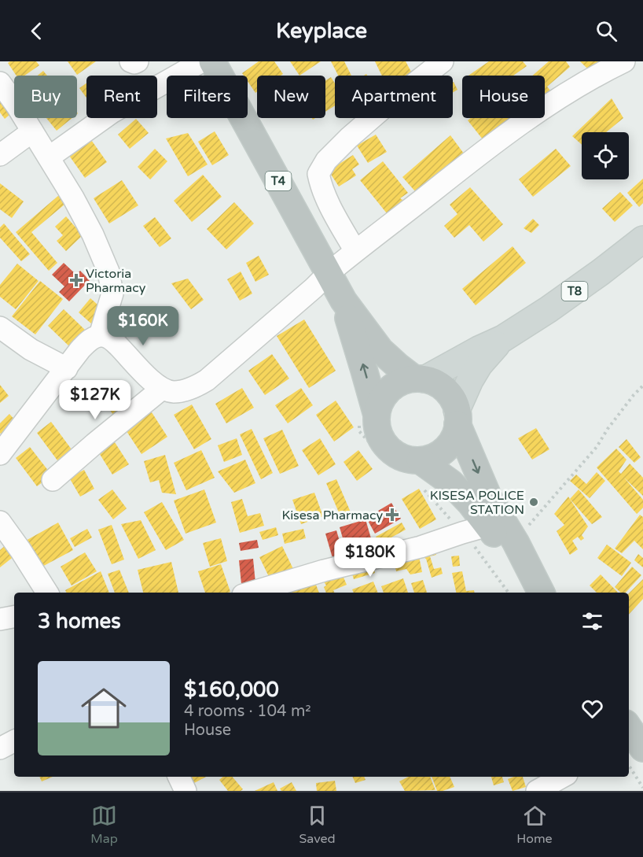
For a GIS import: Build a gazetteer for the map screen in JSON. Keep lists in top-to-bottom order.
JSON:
{
  "streets": {
    "highway": ["T4"],
    "main road": ["T8"]
  },
  "crossings": [
    ["T4", "T8"]
  ],
  "places": {
    "health": ["Victoria Pharmacy", "Kisesa Pharmacy"],
    "other": ["KISESA POLICE STATION"]
  },
  "page": {
    "header": "Keyplace",
    "chip": [
      "Buy",
      "Rent",
      "Filters",
      "New",
      "Apartment",
      "House"
    ],
    "price": ["$160K", "$127K", "$180K"],
    "heading": "3 homes",
    "list": [
      {
        "name": "$160,000",
        "note": "4 rooms · 104 m² · House"
      }
    ],
    "tabs": ["Map", "Saved", "Home"]
  }
}
